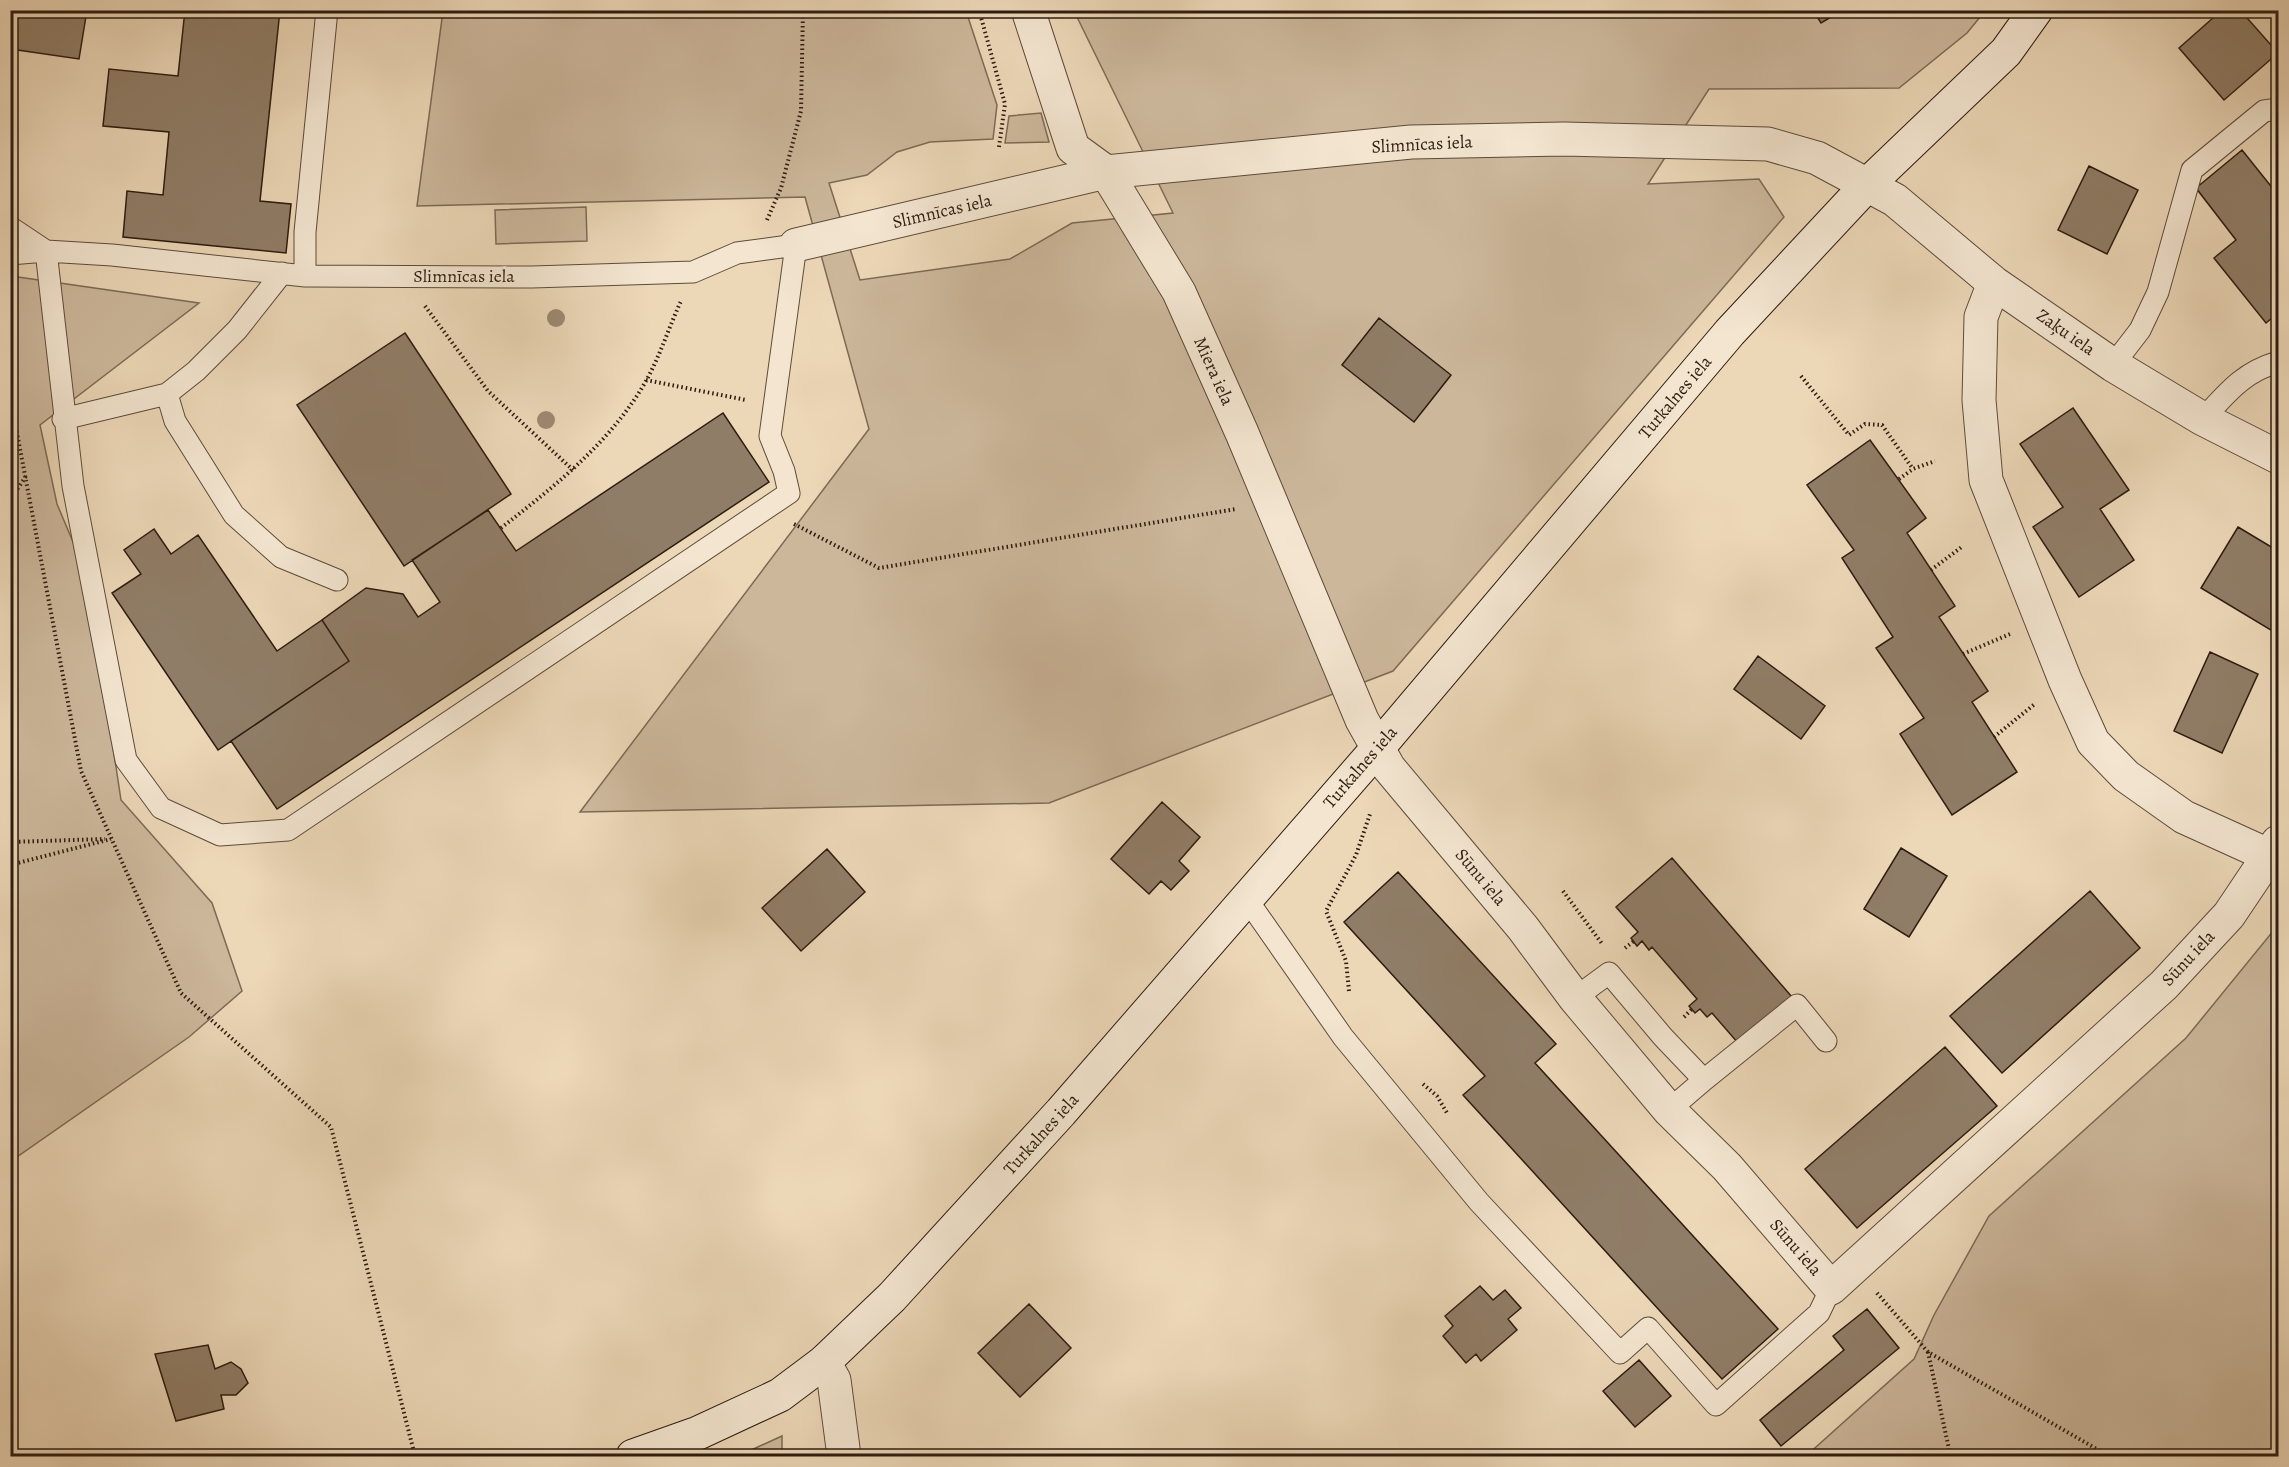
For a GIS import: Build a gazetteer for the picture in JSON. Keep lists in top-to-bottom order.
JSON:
{
  "streets": {
    "street": [
      "Slimnīcas iela",
      "Zaķu iela",
      "Miera iela",
      "Turkalnes iela",
      "Sūnu iela"
    ]
  },
  "crossings": [
    ["Slimnīcas iela", "Zaķu iela"],
    ["Slimnīcas iela", "Miera iela"],
    ["Slimnīcas iela", "Turkalnes iela"],
    ["Zaķu iela", "Turkalnes iela"],
    ["Miera iela", "Turkalnes iela"],
    ["Miera iela", "Sūnu iela"],
    ["Turkalnes iela", "Sūnu iela"]
  ]
}
